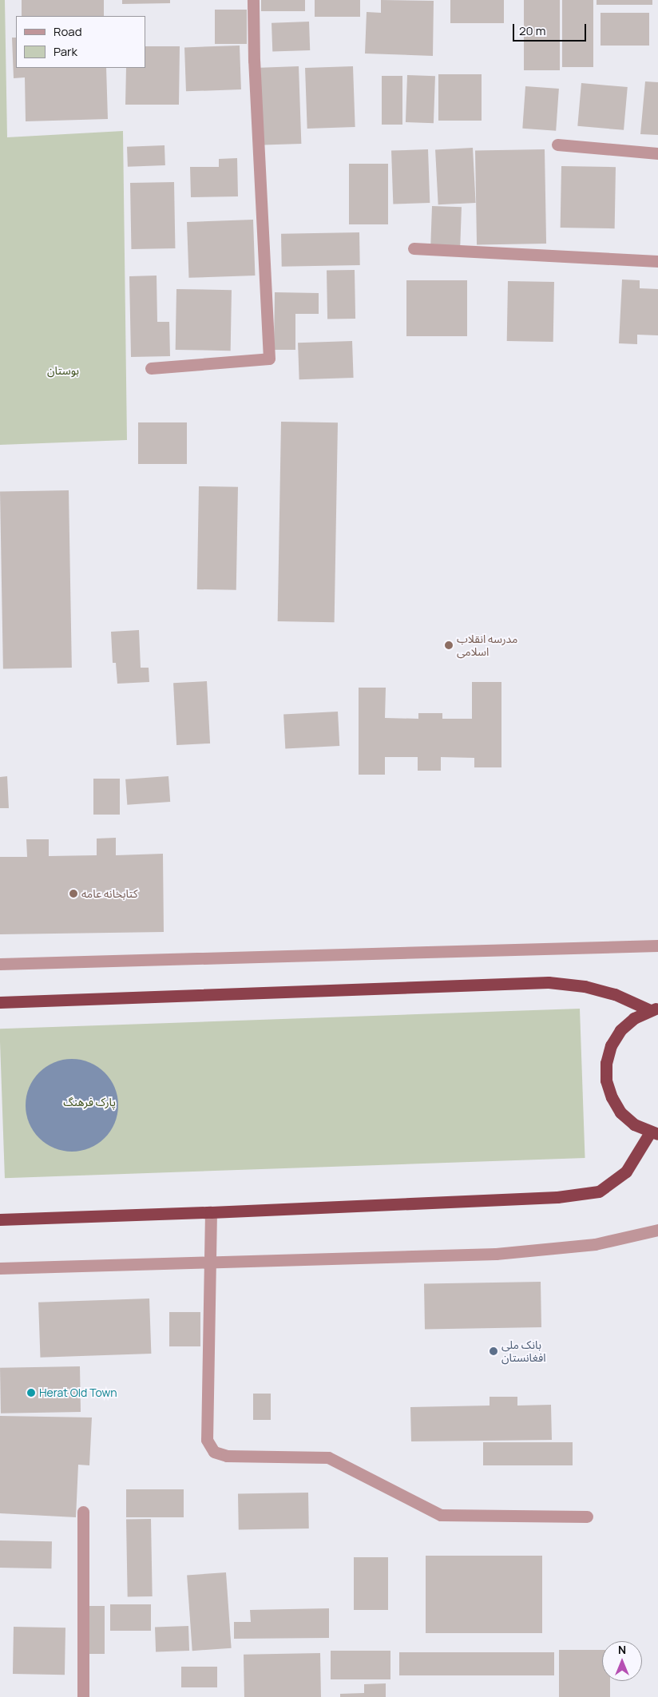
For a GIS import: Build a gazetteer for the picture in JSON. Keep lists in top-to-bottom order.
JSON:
{
  "parks": ["بوستان", "پارک فرهنگ"],
  "places": [
    "مدرسه انقلاب اسلامی",
    "کتابخانه عامه",
    "بانک ملی افغانستان",
    "Herat Old Town"
  ],
  "legend": ["Road", "Park"],
  "scale_bar": "20 m",
  "north": "top"
}
